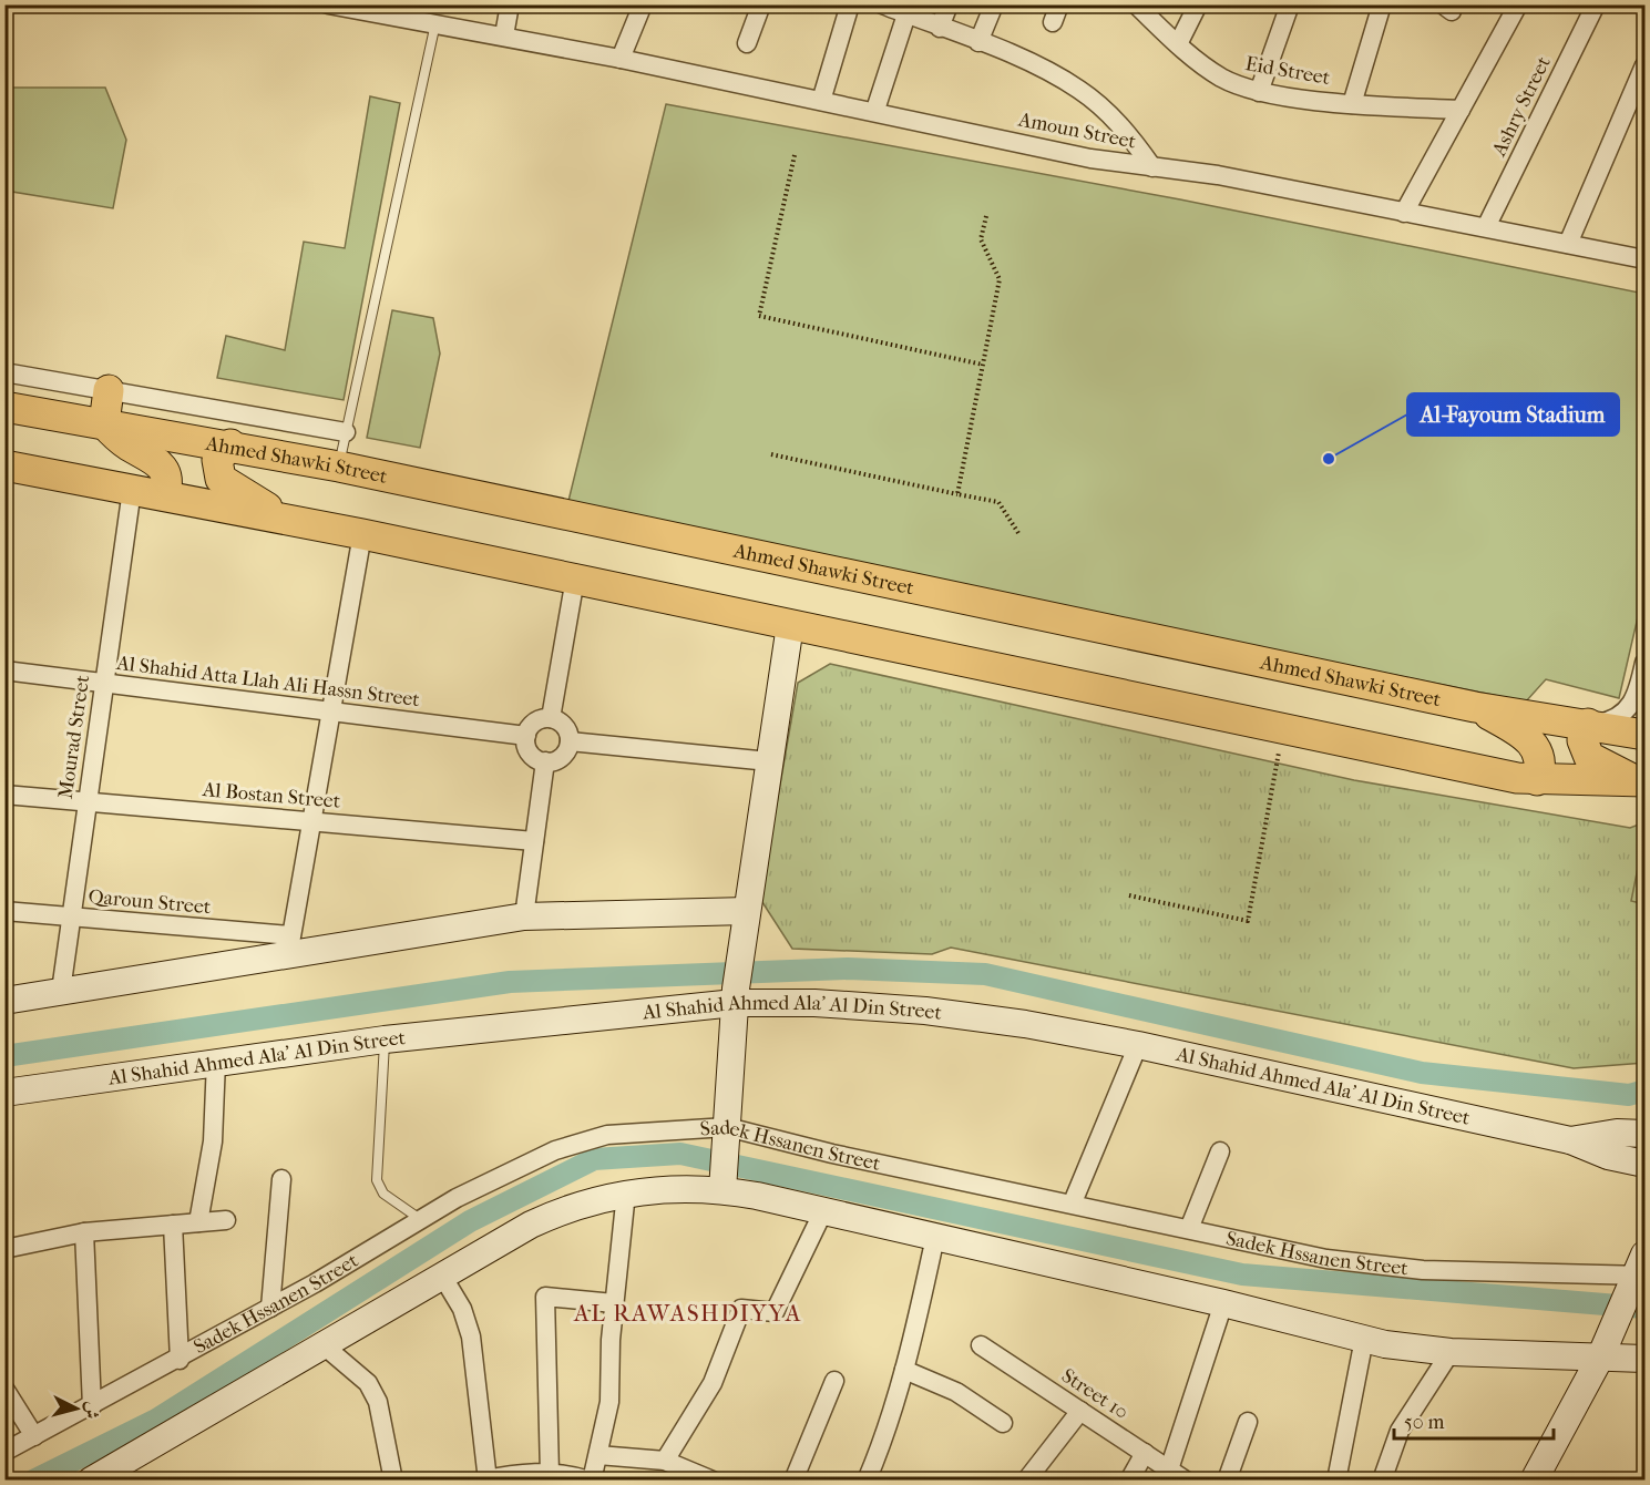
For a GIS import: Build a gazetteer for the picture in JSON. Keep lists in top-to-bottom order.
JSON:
{
  "streets": {
    "main road": ["Ahmed Shawki Street"],
    "street": [
      "Eid Street",
      "Ashry Street",
      "Amoun Street",
      "Al Shahid Atta Llah Ali Hassn Street",
      "Mourad Street",
      "Al Bostan Street",
      "Qaroun Street",
      "Al Shahid Ahmed Ala' Al Din Street",
      "Sadek Hssanen Street",
      "Street 10"
    ]
  },
  "crossings": [
    ["Ashry Street", "Amoun Street"],
    ["Al Shahid Atta Llah Ali Hassn Street", "Mourad Street"],
    ["Mourad Street", "Al Bostan Street"],
    ["Mourad Street", "Qaroun Street"]
  ],
  "districts": ["AL RAWASHDIYYA"],
  "places": ["Al-Fayoum Stadium"],
  "scale_bar": "50 m",
  "north": "right"
}
